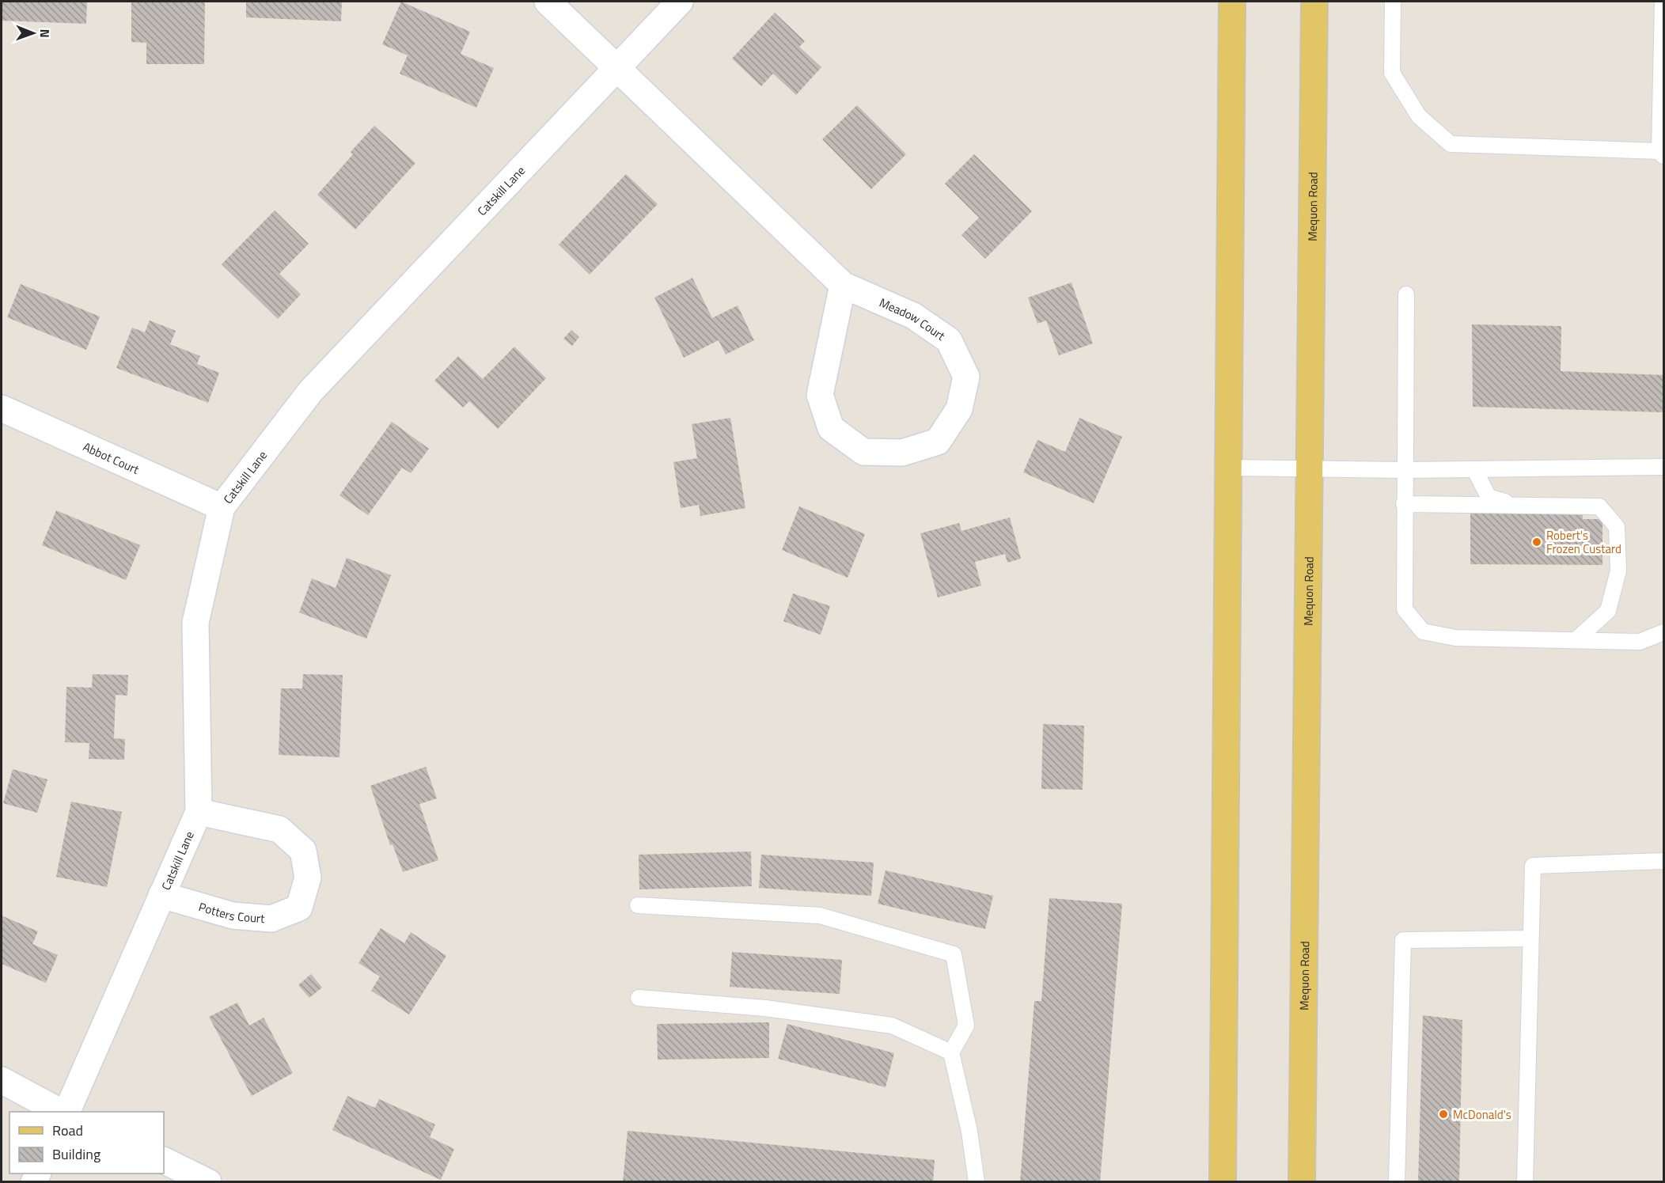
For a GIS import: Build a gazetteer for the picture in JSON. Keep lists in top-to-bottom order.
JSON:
{
  "streets": {
    "main road": ["Mequon Road"],
    "street": [
      "Catskill Lane",
      "Meadow Court",
      "Abbot Court",
      "Potters Court"
    ]
  },
  "crossings": [
    ["Catskill Lane", "Meadow Court"],
    ["Catskill Lane", "Abbot Court"],
    ["Catskill Lane", "Potters Court"]
  ],
  "places": ["Robert's Frozen Custard", "McDonald's"],
  "legend": ["Road", "Building"],
  "north": "right"
}
